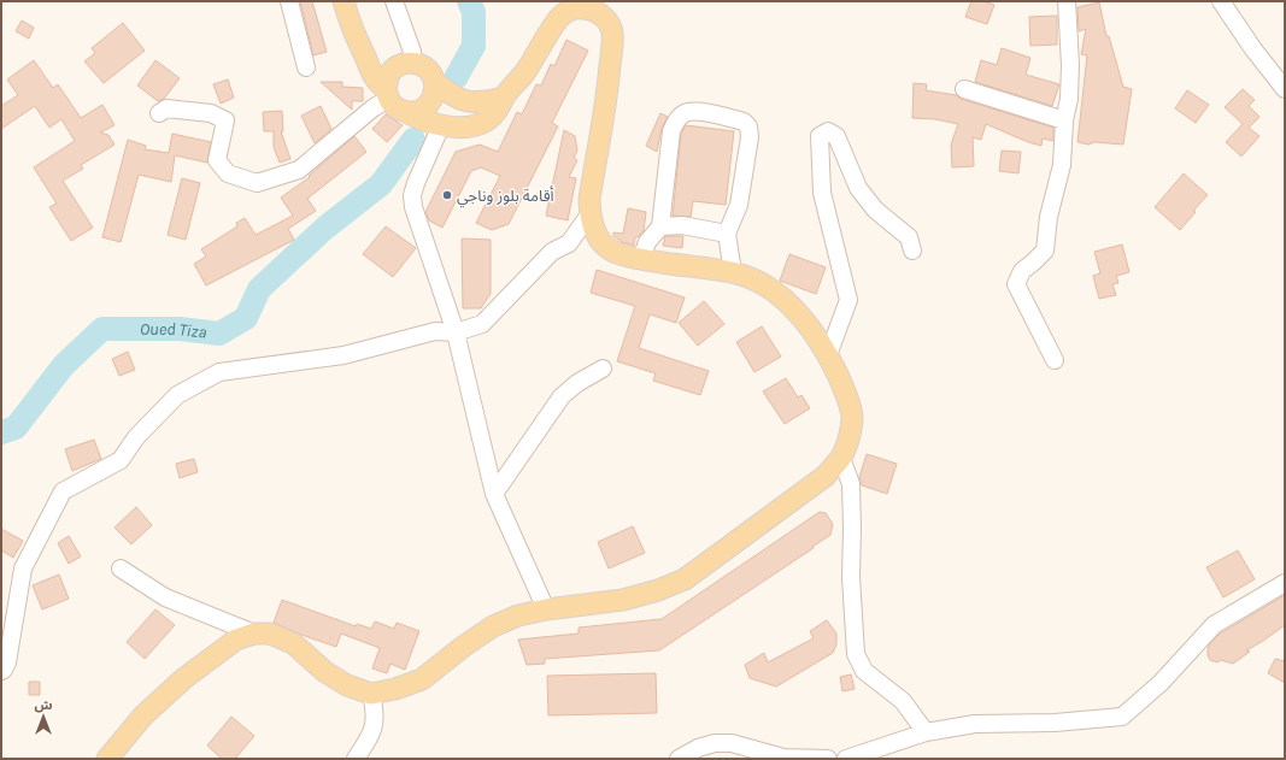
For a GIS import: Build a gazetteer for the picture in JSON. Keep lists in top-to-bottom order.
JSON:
{
  "water": ["Oued Tiza"],
  "places": ["أقامة بلوز وناجي"],
  "north": "top"
}
